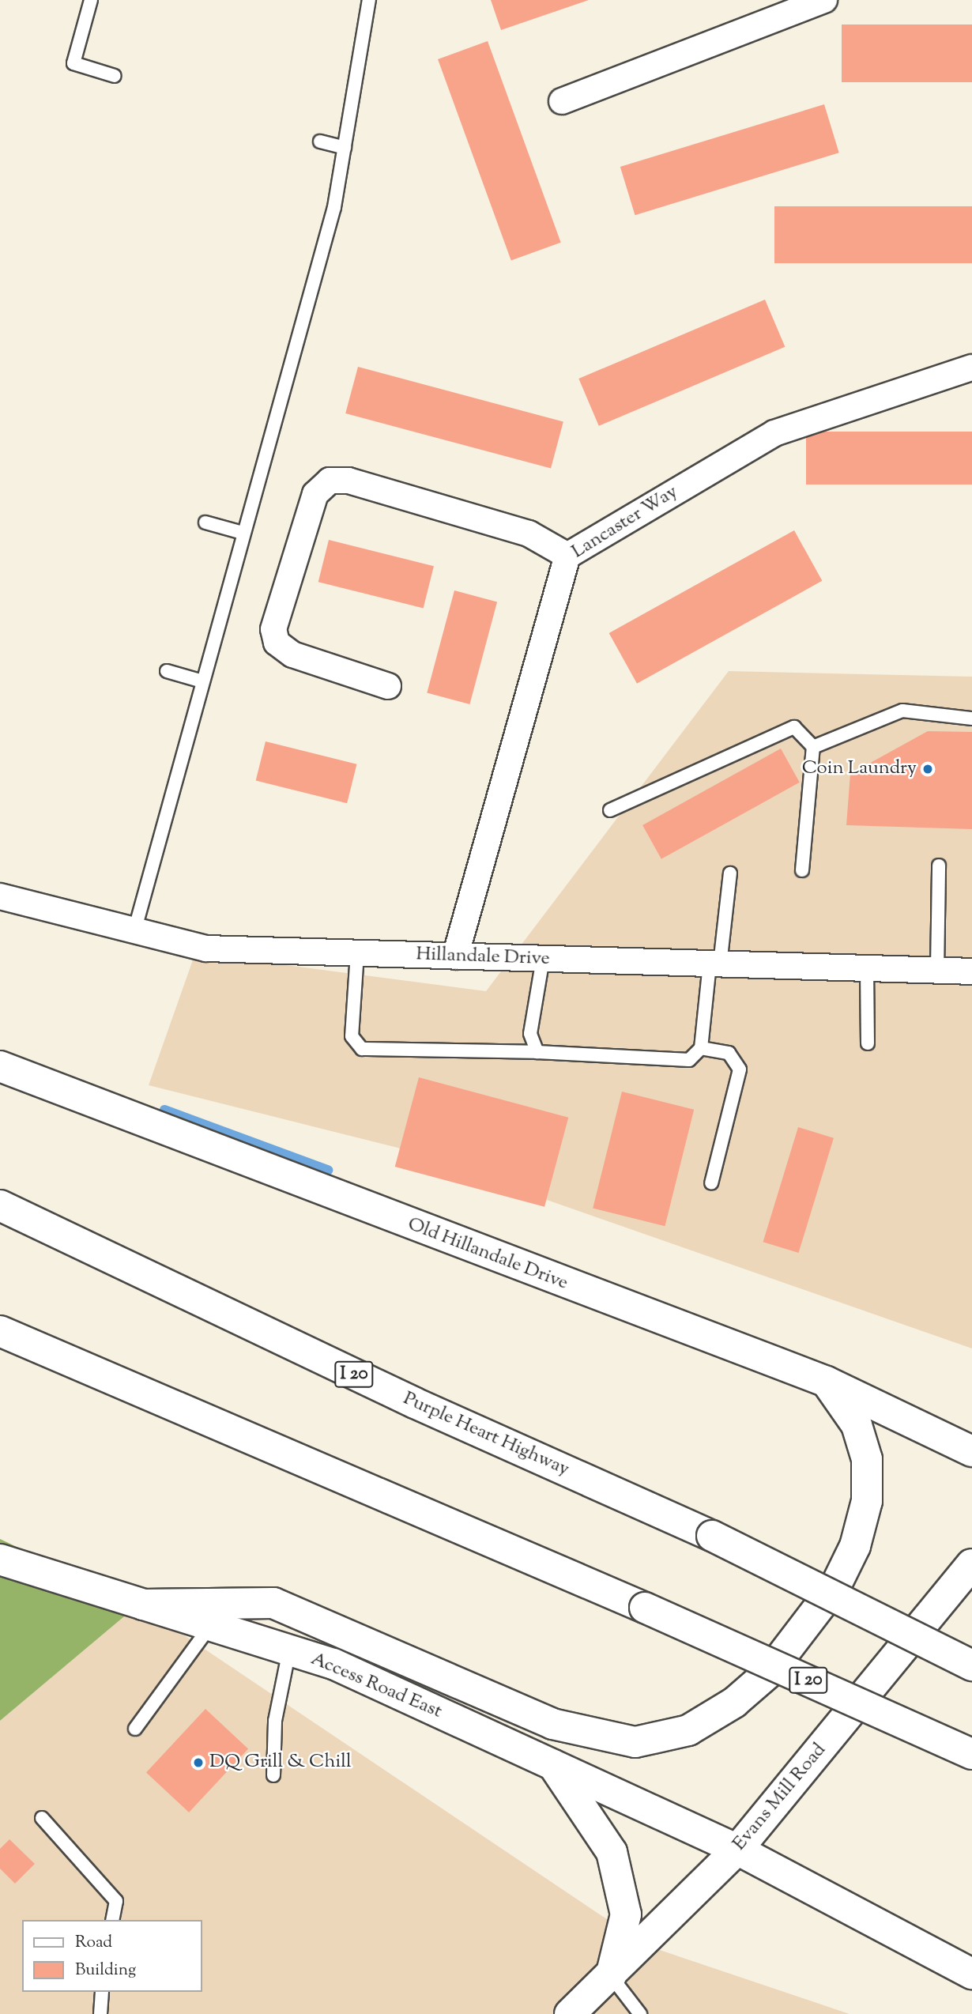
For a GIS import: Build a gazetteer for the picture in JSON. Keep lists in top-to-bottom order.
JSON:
{
  "streets": {
    "main road": [
      "Old Hillandale Drive",
      "I 20",
      "Purple Heart Highway",
      "Access Road East",
      "Evans Mill Road"
    ],
    "street": ["Lancaster Way", "Hillandale Drive"]
  },
  "crossings": [
    ["Lancaster Way", "Hillandale Drive"],
    ["Access Road East", "Evans Mill Road"]
  ],
  "places": ["Coin Laundry", "DQ Grill & Chill"],
  "legend": ["Road", "Building"]
}
